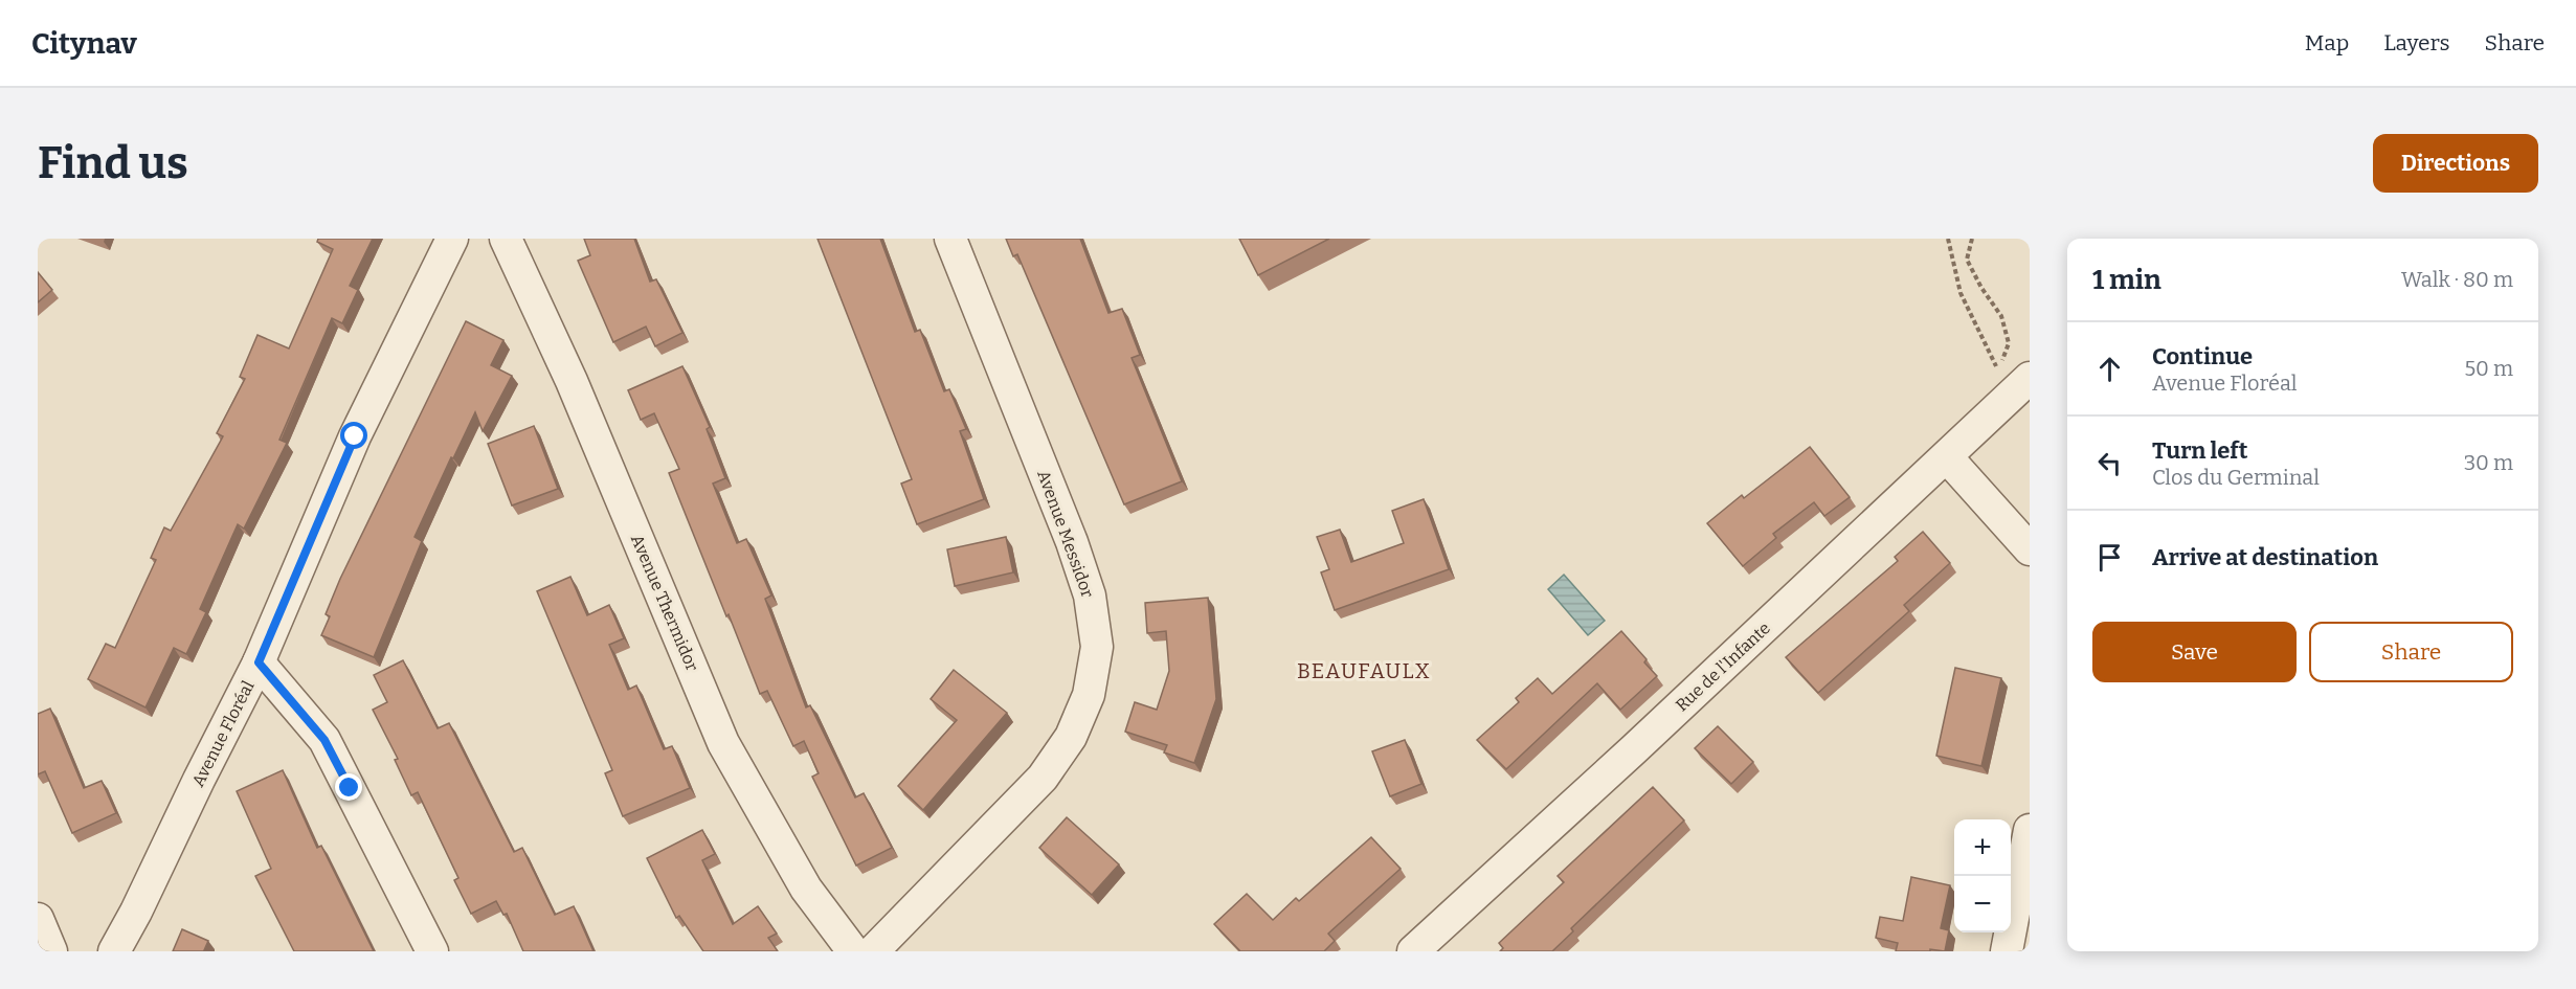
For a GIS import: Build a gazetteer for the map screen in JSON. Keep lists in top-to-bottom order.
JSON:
{
  "streets": {
    "street": [
      "Avenue Messidor",
      "Avenue Thermidor",
      "Rue de l'Infante",
      "Avenue Floréal"
    ]
  },
  "districts": ["BEAUFAULX"],
  "page": {
    "header": "Citynav",
    "nav": ["Map", "Layers", "Share"],
    "buttons": [
      "Directions",
      ["Save", "Share"]
    ],
    "title": "Find us",
    "heading": ["1 min", "Walk · 80 m"],
    "list": [
      ["Continue", "Avenue Floréal", "50 m"],
      ["Turn left", "Clos du Germinal", "30 m"],
      "Arrive at destination"
    ],
    "map_buttons": ["+", "−"]
  }
}
